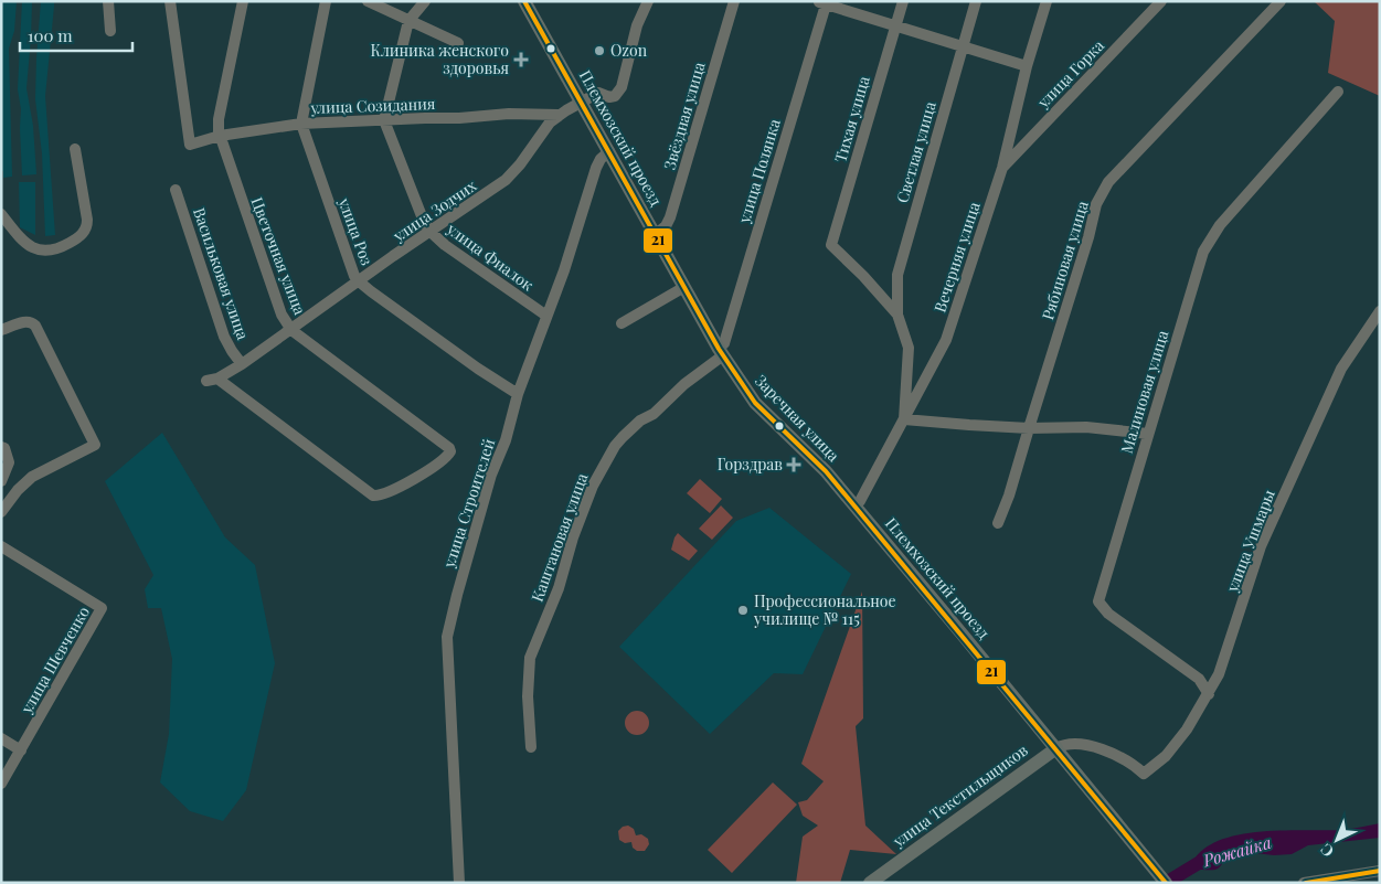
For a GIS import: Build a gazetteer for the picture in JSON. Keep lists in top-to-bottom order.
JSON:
{
  "streets": {
    "main road": ["Племхозский проезд", "Заречная улица", "улица Текстильщиков"],
    "street": [
      "улица Горка",
      "улица Созидания",
      "Звёздная улица",
      "Тихая улица",
      "Светлая улица",
      "улица Полянка",
      "улица Зодчих",
      "улица Роз",
      "Цветочная улица",
      "улица Фиалок",
      "Вечерняя улица",
      "Рябиновая улица",
      "Васильковая улица",
      "Малиновая улица",
      "улица Строителей",
      "Каштановая улица",
      "улица Ушмары",
      "улица Шевченко"
    ]
  },
  "crossings": [
    ["улица Горка", "Вечерняя улица"],
    ["улица Созидания", "улица Зодчих"],
    ["улица Созидания", "улица Роз"],
    ["улица Созидания", "Цветочная улица"],
    ["улица Созидания", "улица Фиалок"],
    ["Звёздная улица", "Племхозский проезд"],
    ["Тихая улица", "Светлая улица"],
    ["Племхозский проезд", "улица Полянка"],
    ["Племхозский проезд", "улица Зодчих"],
    ["Племхозский проезд", "Вечерняя улица"],
    ["Племхозский проезд", "Заречная улица"],
    ["Племхозский проезд", "улица Строителей"],
    ["Племхозский проезд", "Каштановая улица"],
    ["Племхозский проезд", "улица Ушмары"],
    ["Племхозский проезд", "улица Текстильщиков"],
    ["улица Полянка", "Заречная улица"],
    ["улица Полянка", "Каштановая улица"],
    ["улица Зодчих", "улица Роз"],
    ["улица Зодчих", "Цветочная улица"],
    ["улица Зодчих", "улица Фиалок"],
    ["улица Зодчих", "Васильковая улица"],
    ["улица Роз", "улица Строителей"],
    ["улица Фиалок", "улица Строителей"],
    ["Вечерняя улица", "Заречная улица"],
    ["Малиновая улица", "улица Ушмары"],
    ["Заречная улица", "Каштановая улица"],
    ["улица Ушмары", "улица Текстильщиков"]
  ],
  "water": ["Рожайка"],
  "places": {
    "other": ["Ozon", "Профессиональное училище № 115"],
    "health": ["Клиника женского здоровья", "Горздрав"]
  },
  "lines": ["transit line 21"],
  "scale_bar": "100 m",
  "north": "bottom left"
}
